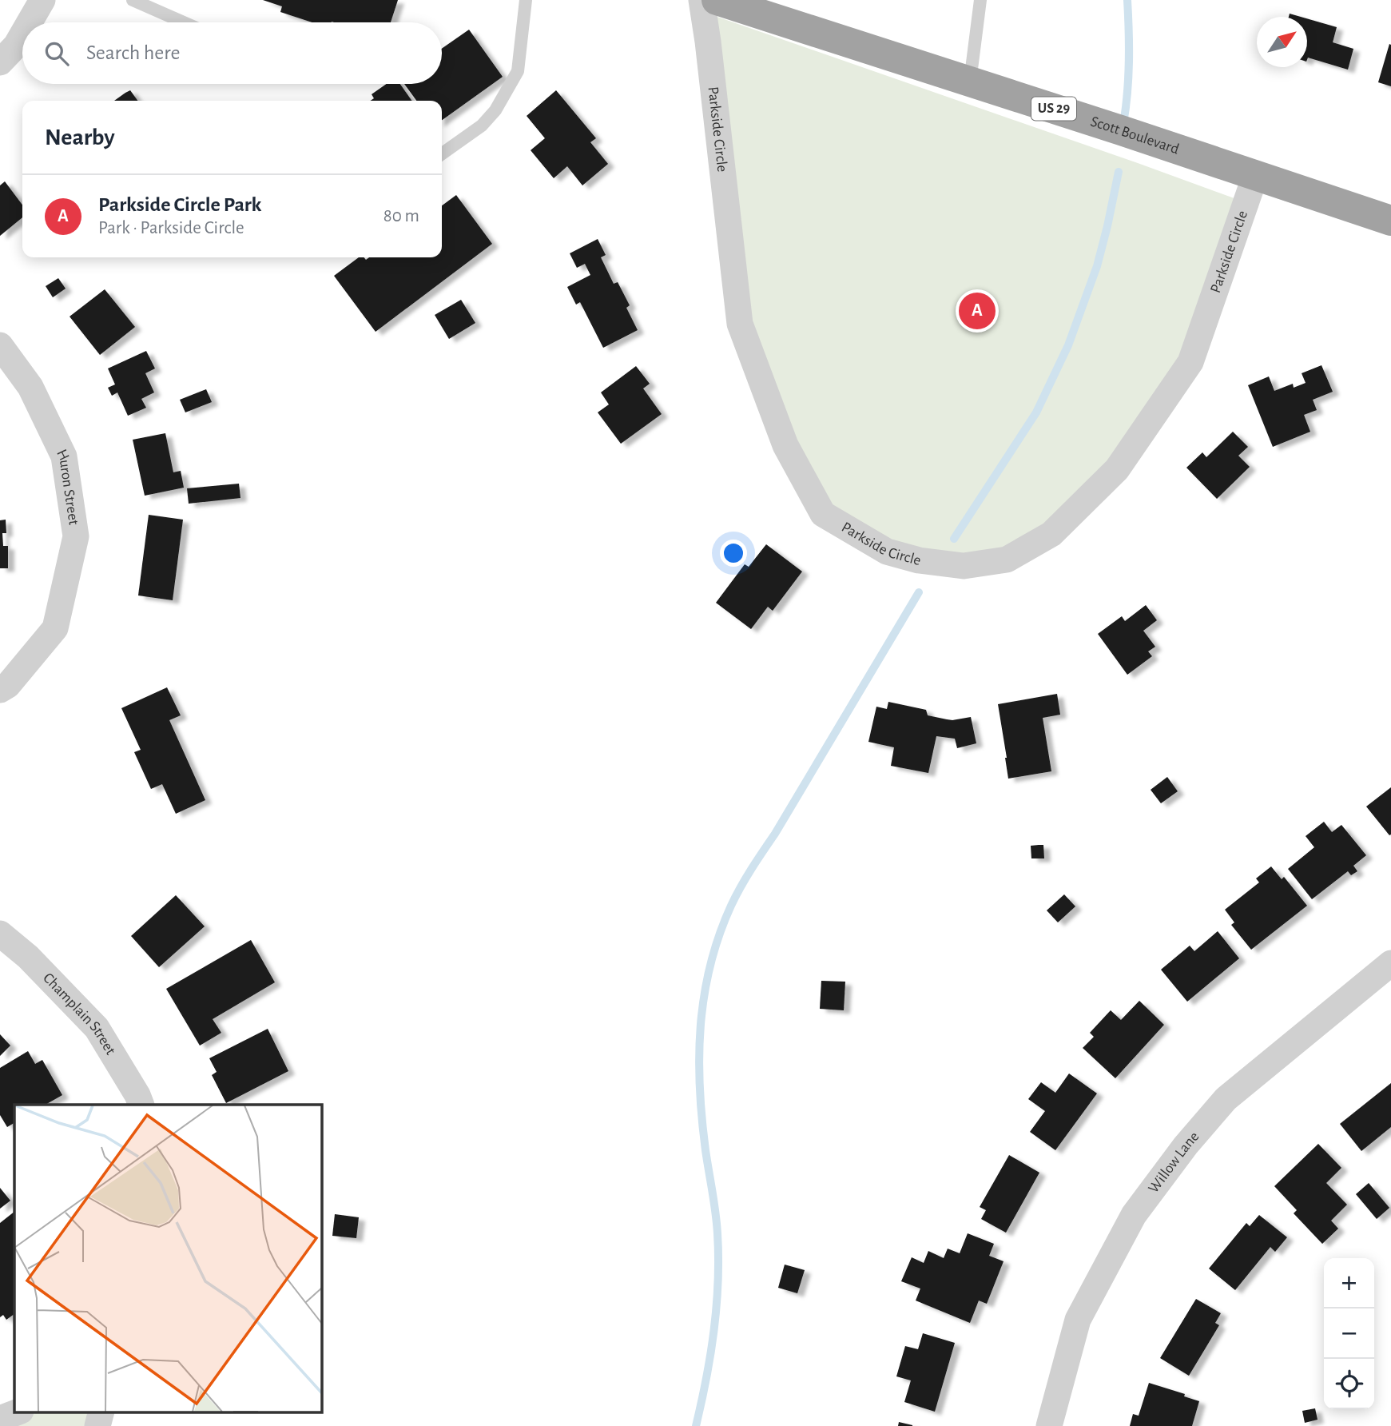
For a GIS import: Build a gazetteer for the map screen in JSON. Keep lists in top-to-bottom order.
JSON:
{
  "streets": {
    "highway": ["US 29", "Scott Boulevard"],
    "street": [
      "Parkside Circle",
      "Huron Street",
      "Champlain Street",
      "Willow Lane"
    ]
  },
  "crossings": [
    ["Parkside Circle", "Scott Boulevard"]
  ],
  "north": "top right",
  "page": {
    "search": "Search here",
    "heading": "Nearby",
    "list": [
      {
        "mark": "A",
        "name": "Parkside Circle Park",
        "note": "Park · Parkside Circle",
        "value": "80 m"
      }
    ],
    "pins": "A",
    "map_buttons": ["+", "−"]
  }
}
